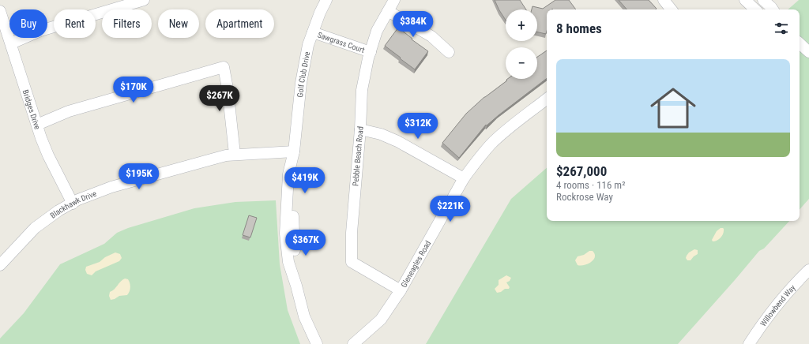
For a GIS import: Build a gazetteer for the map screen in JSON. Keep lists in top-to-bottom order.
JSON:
{
  "streets": {
    "street": [
      "Sawgrass Court",
      "Golf Club Drive",
      "Bridges Drive",
      "Pebble Beach Road",
      "Blackhawk Drive",
      "Gleneagles Road",
      "Willowbend Way"
    ]
  },
  "crossings": [
    ["Sawgrass Court", "Golf Club Drive"],
    ["Sawgrass Court", "Pebble Beach Road"],
    ["Golf Club Drive", "Blackhawk Drive"],
    ["Bridges Drive", "Blackhawk Drive"],
    ["Pebble Beach Road", "Gleneagles Road"]
  ],
  "page": {
    "map_buttons": ["+", "−"],
    "chip": [
      "Buy",
      "Rent",
      "Filters",
      "New",
      "Apartment"
    ],
    "heading": "8 homes",
    "price": [
      "$384K",
      "$170K",
      "$267K",
      "$312K",
      "$195K",
      "$419K",
      "$221K",
      "$367K"
    ],
    "list": [
      {
        "name": "$267,000",
        "note": "4 rooms · 116 m² · Rockrose Way"
      }
    ]
  }
}
